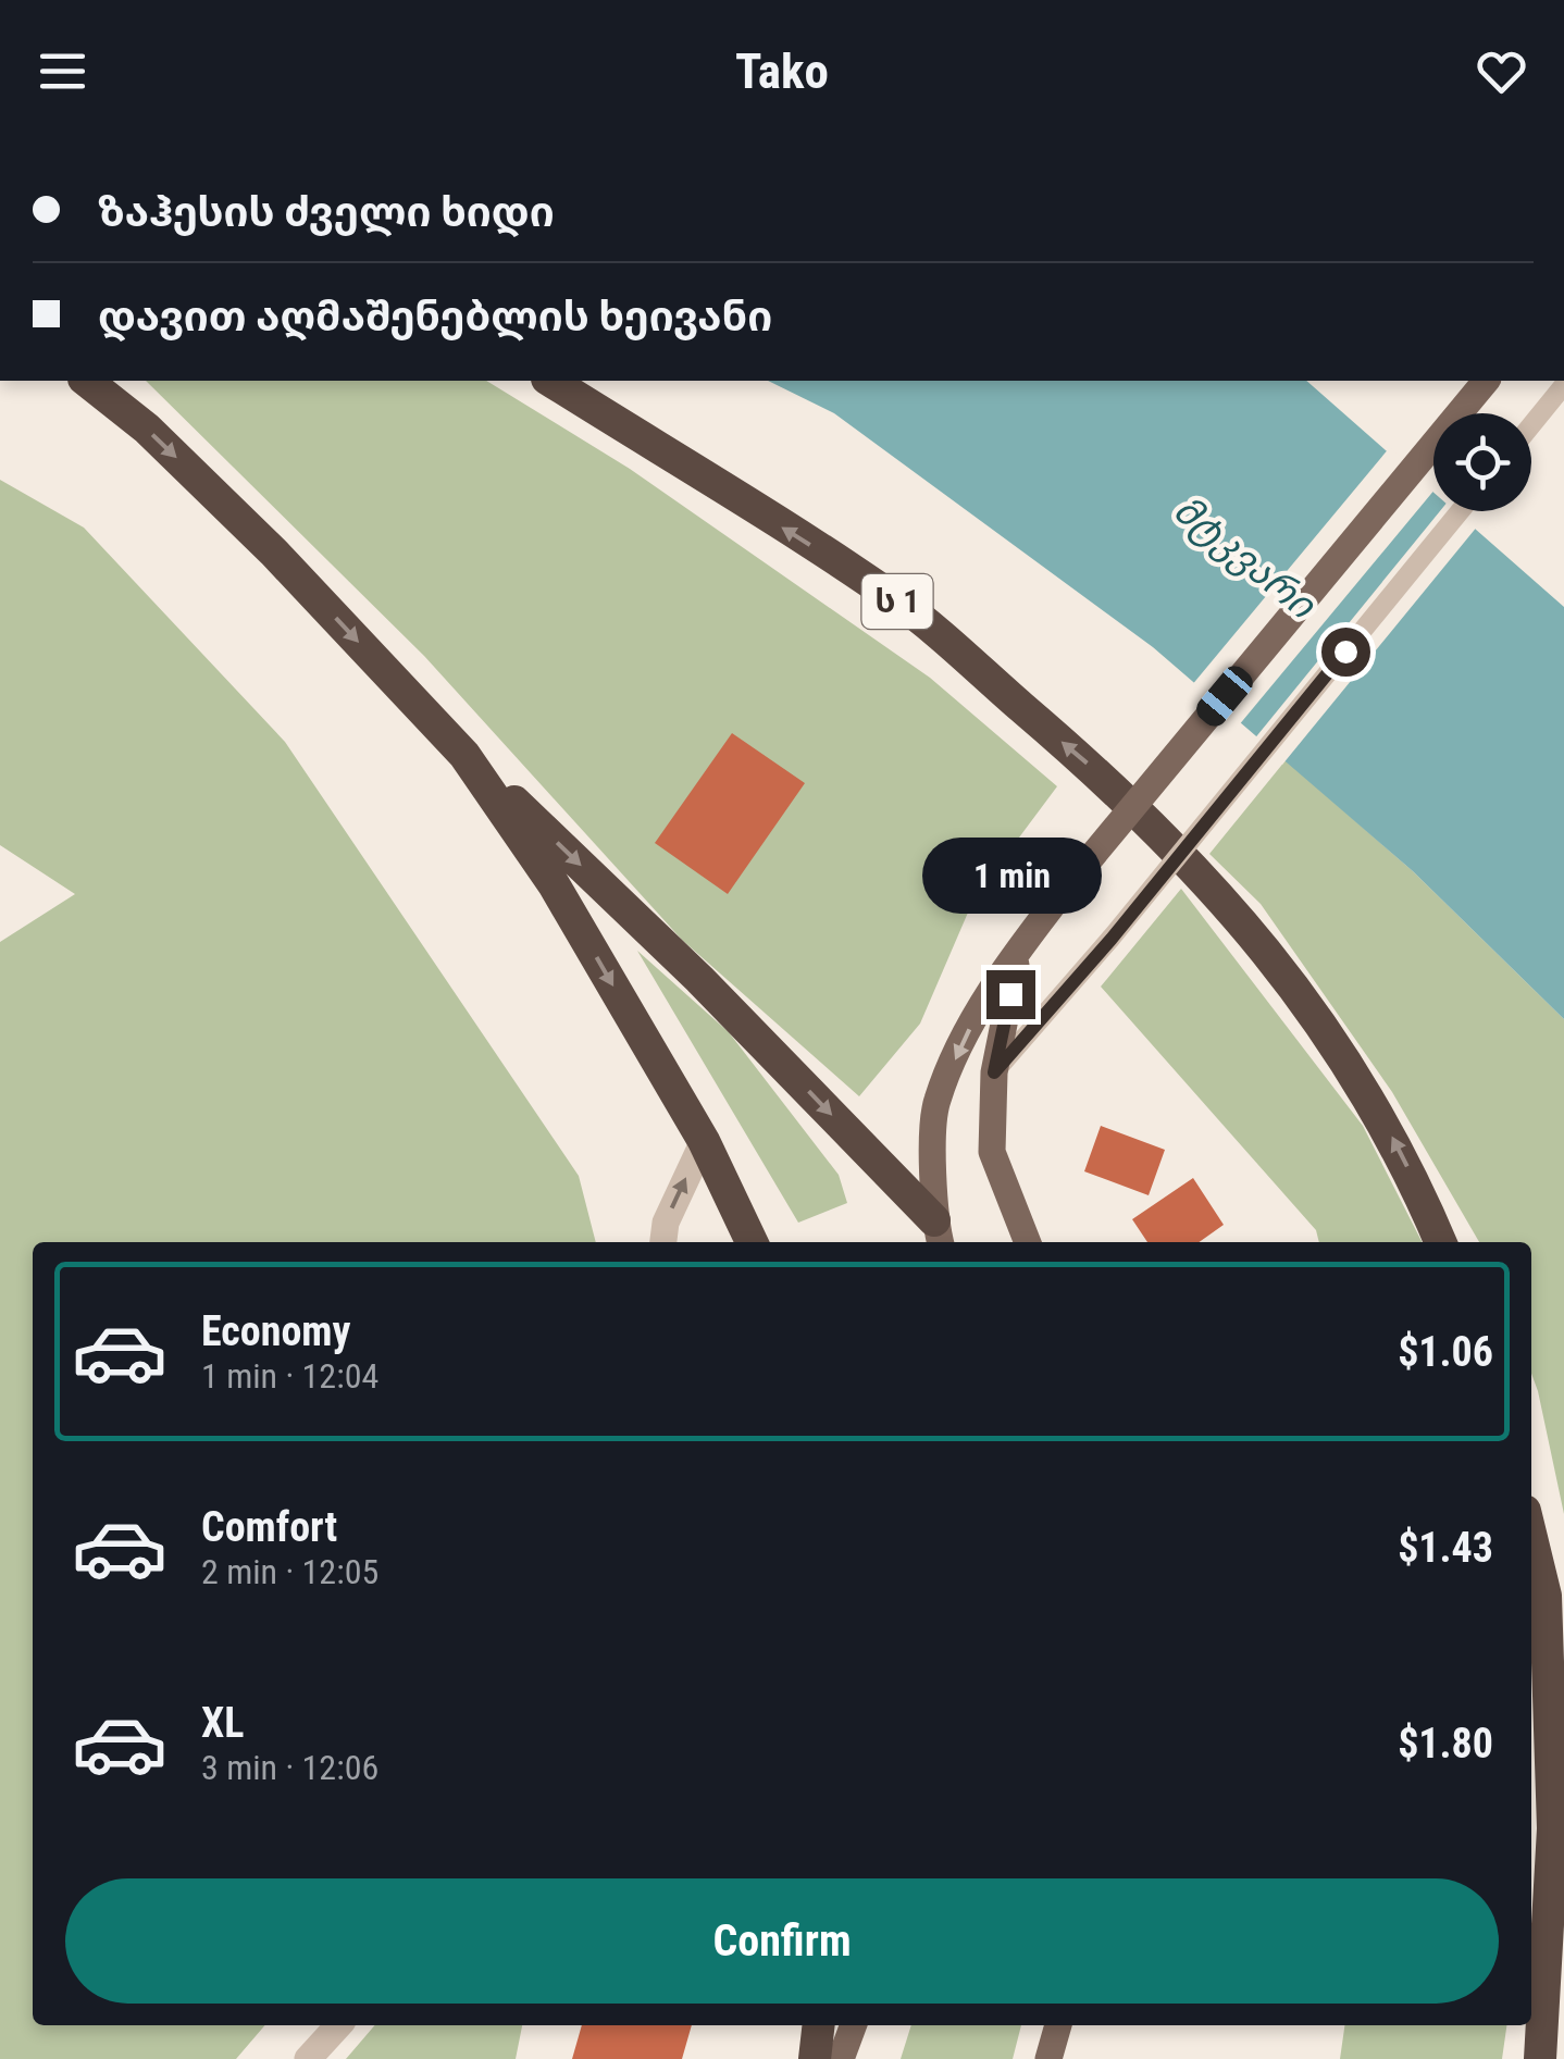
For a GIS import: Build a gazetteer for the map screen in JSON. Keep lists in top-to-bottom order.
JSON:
{
  "streets": {
    "highway": ["ს 1"]
  },
  "water": ["მტკვარი"],
  "page": {
    "header": "Tako",
    "banner": ["ზაჰესის ძველი ხიდი", "დავით აღმაშენებლის ხეივანი"],
    "bubble": "1 min",
    "list": [
      {
        "name": "Economy",
        "note": "1 min · 12:04",
        "value": "$1.06"
      },
      {
        "name": "Comfort",
        "note": "2 min · 12:05",
        "value": "$1.43"
      },
      {
        "name": "XL",
        "note": "3 min · 12:06",
        "value": "$1.80"
      }
    ],
    "buttons": "Confirm"
  }
}
